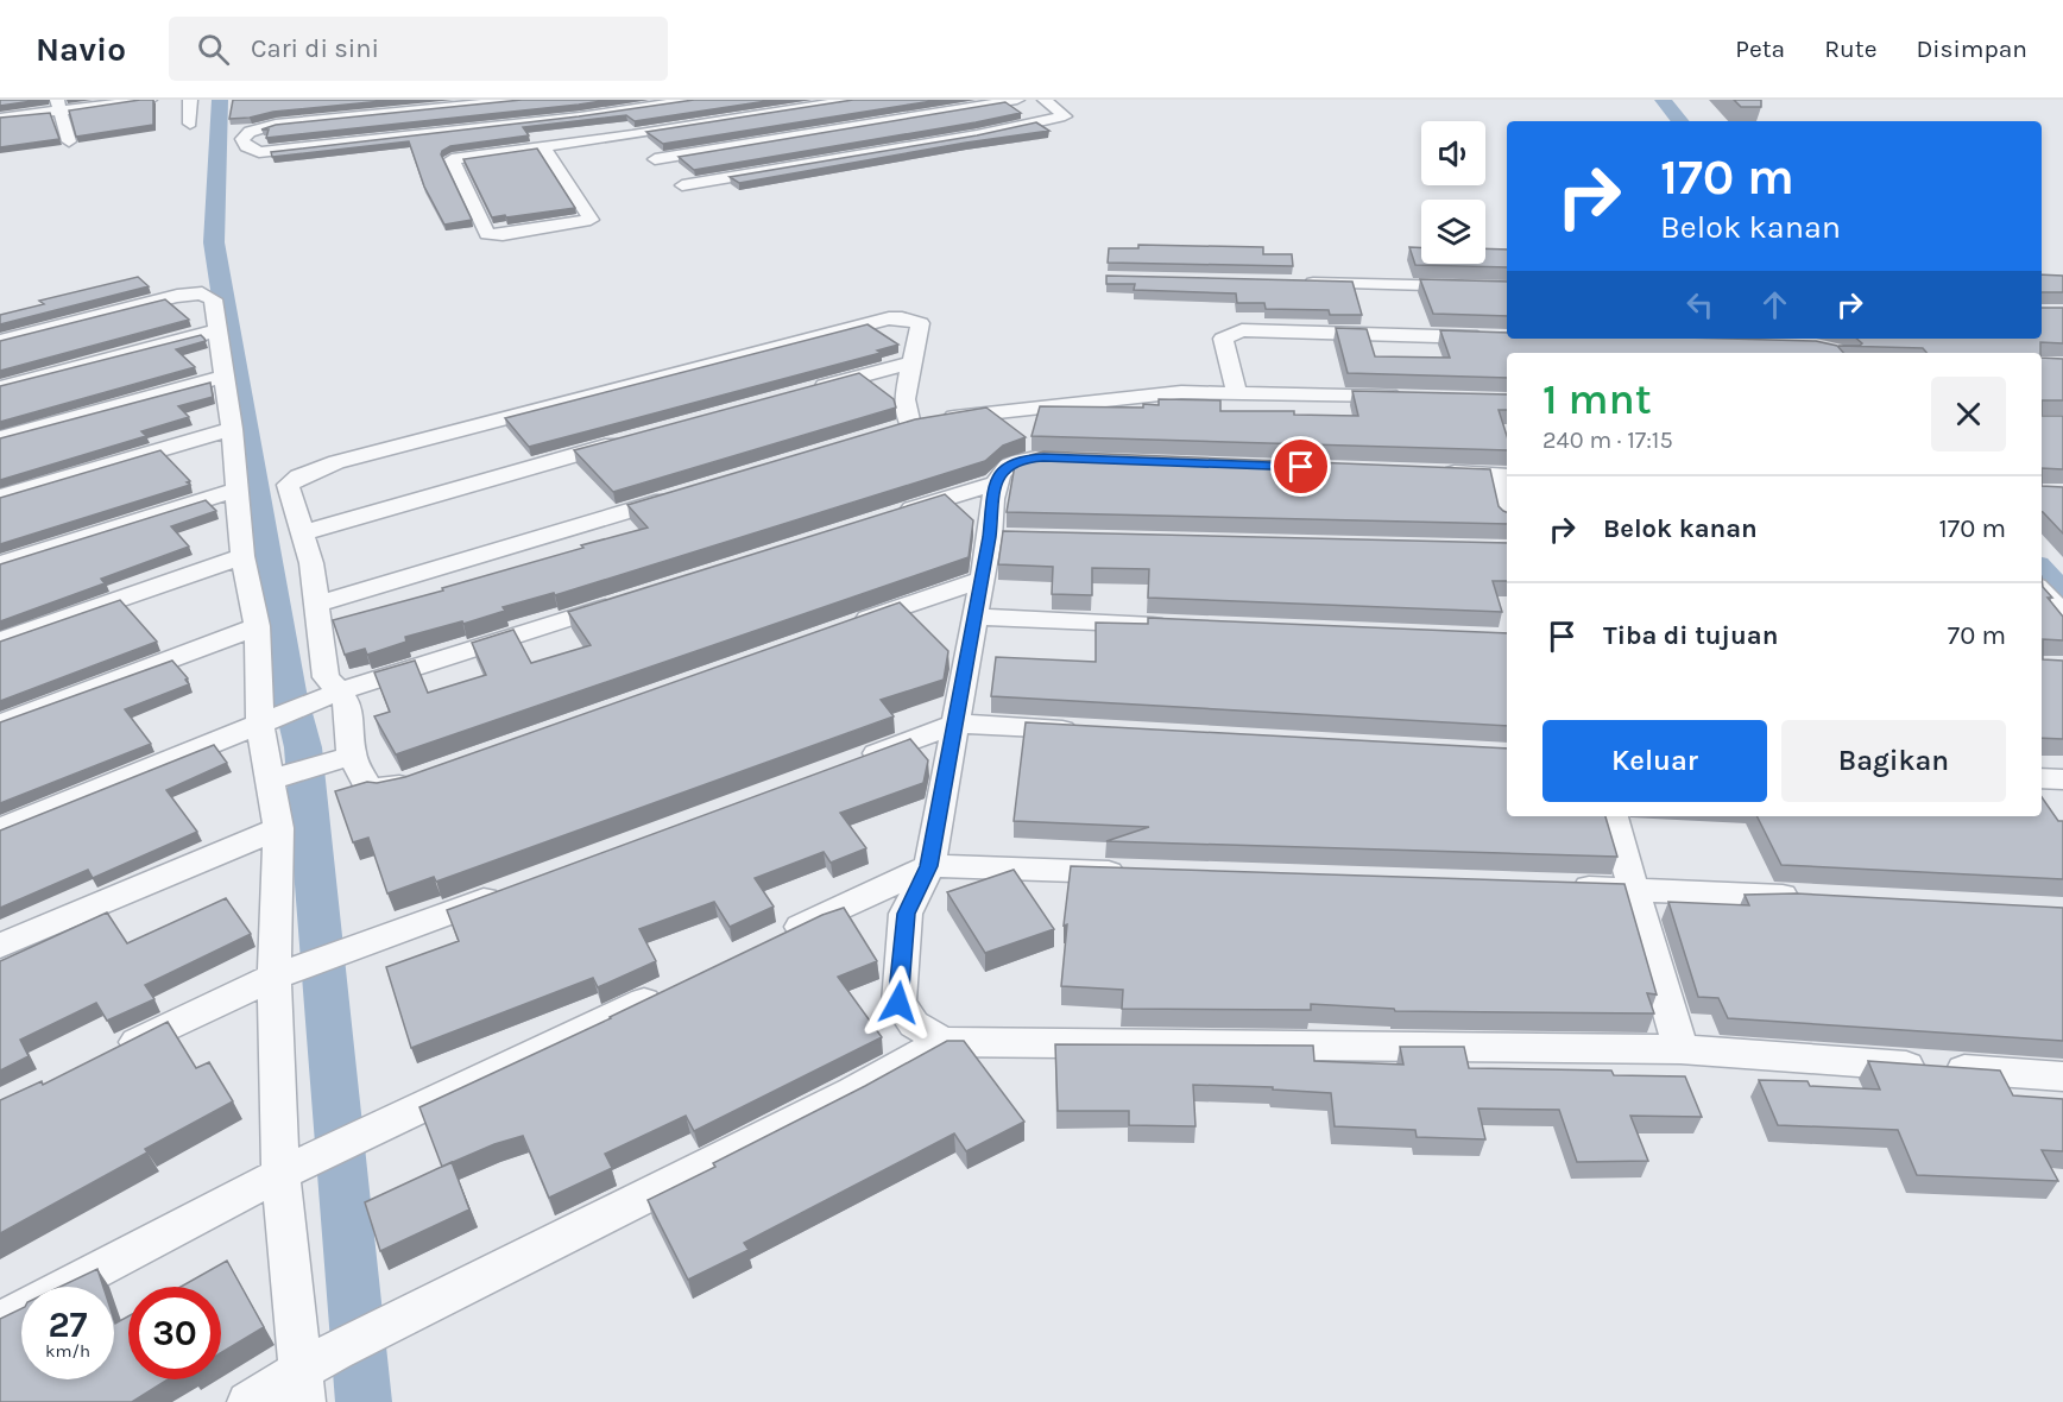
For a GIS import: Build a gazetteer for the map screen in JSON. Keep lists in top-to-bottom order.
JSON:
{
  "page": {
    "header": "Navio",
    "search": "Cari di sini",
    "nav": ["Peta", "Rute", "Disimpan"],
    "turn": ["170 m", "Belok kanan"],
    "heading": ["1 mnt", "240 m · 17:15"],
    "list": [
      {
        "name": "Belok kanan",
        "value": "170 m"
      },
      {
        "name": "Tiba di tujuan",
        "value": "70 m"
      }
    ],
    "buttons": ["Keluar", "Bagikan"],
    "speed": "27 km/h",
    "limit": "30"
  }
}
